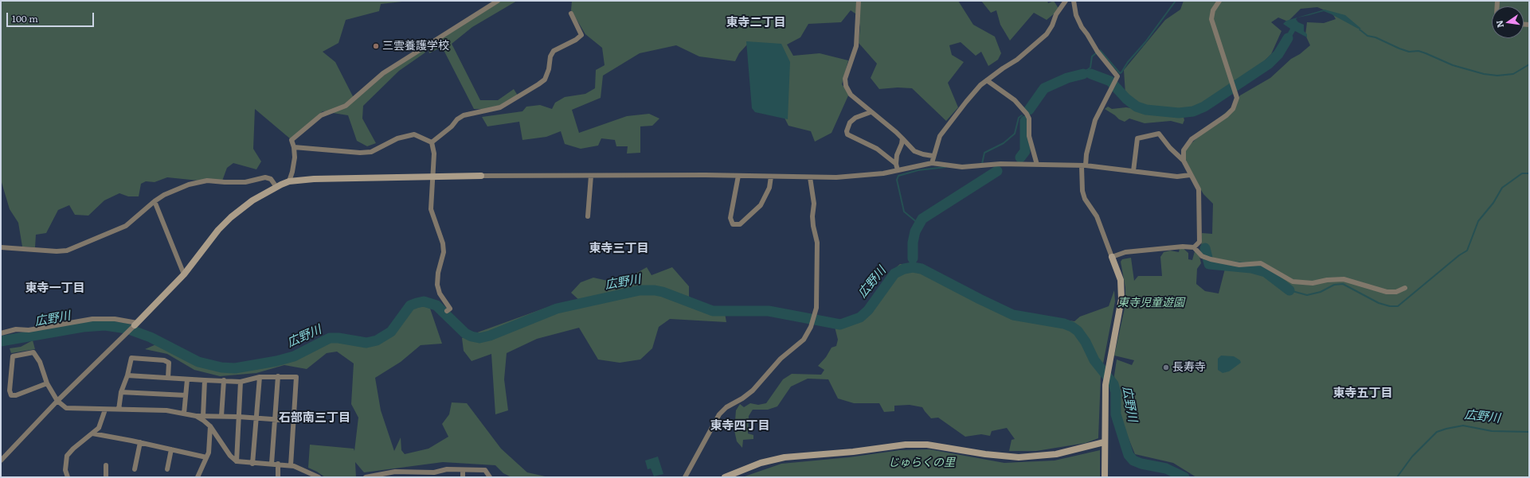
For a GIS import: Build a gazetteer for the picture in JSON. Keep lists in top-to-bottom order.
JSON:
{
  "districts": [
    "東寺二丁目",
    "東寺三丁目",
    "東寺一丁目",
    "東寺五丁目",
    "石部南三丁目",
    "東寺四丁目"
  ],
  "water": ["広野川"],
  "parks": ["東寺児童遊園", "じゅらくの里"],
  "places": ["三雲養護学校", "長寿寺"],
  "scale_bar": "100 m",
  "north": "left"
}
